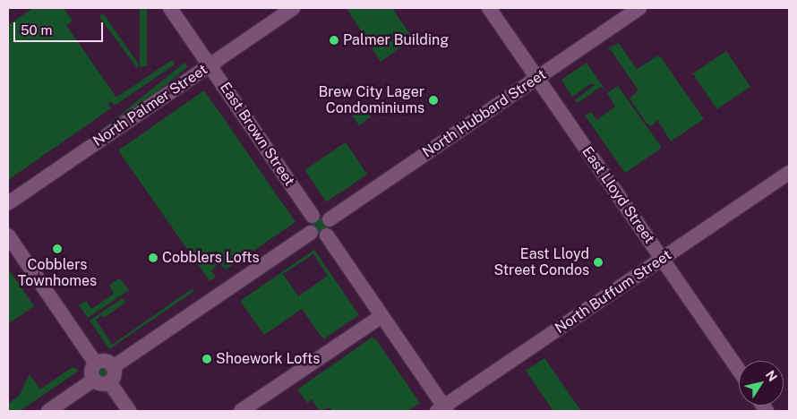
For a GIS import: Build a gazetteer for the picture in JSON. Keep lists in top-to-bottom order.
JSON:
{
  "streets": {
    "street": [
      "North Palmer Street",
      "North Hubbard Street",
      "East Brown Street",
      "East Lloyd Street",
      "North Buffum Street"
    ]
  },
  "crossings": [
    ["North Palmer Street", "East Brown Street"],
    ["North Hubbard Street", "East Brown Street"],
    ["North Hubbard Street", "East Lloyd Street"],
    ["East Lloyd Street", "North Buffum Street"]
  ],
  "places": [
    "Palmer Building",
    "Brew City Lager Condominiums",
    "Cobblers Townhomes",
    "Cobblers Lofts",
    "East Lloyd Street Condos",
    "Shoework Lofts"
  ],
  "scale_bar": "50 m",
  "north": "top right"
}
